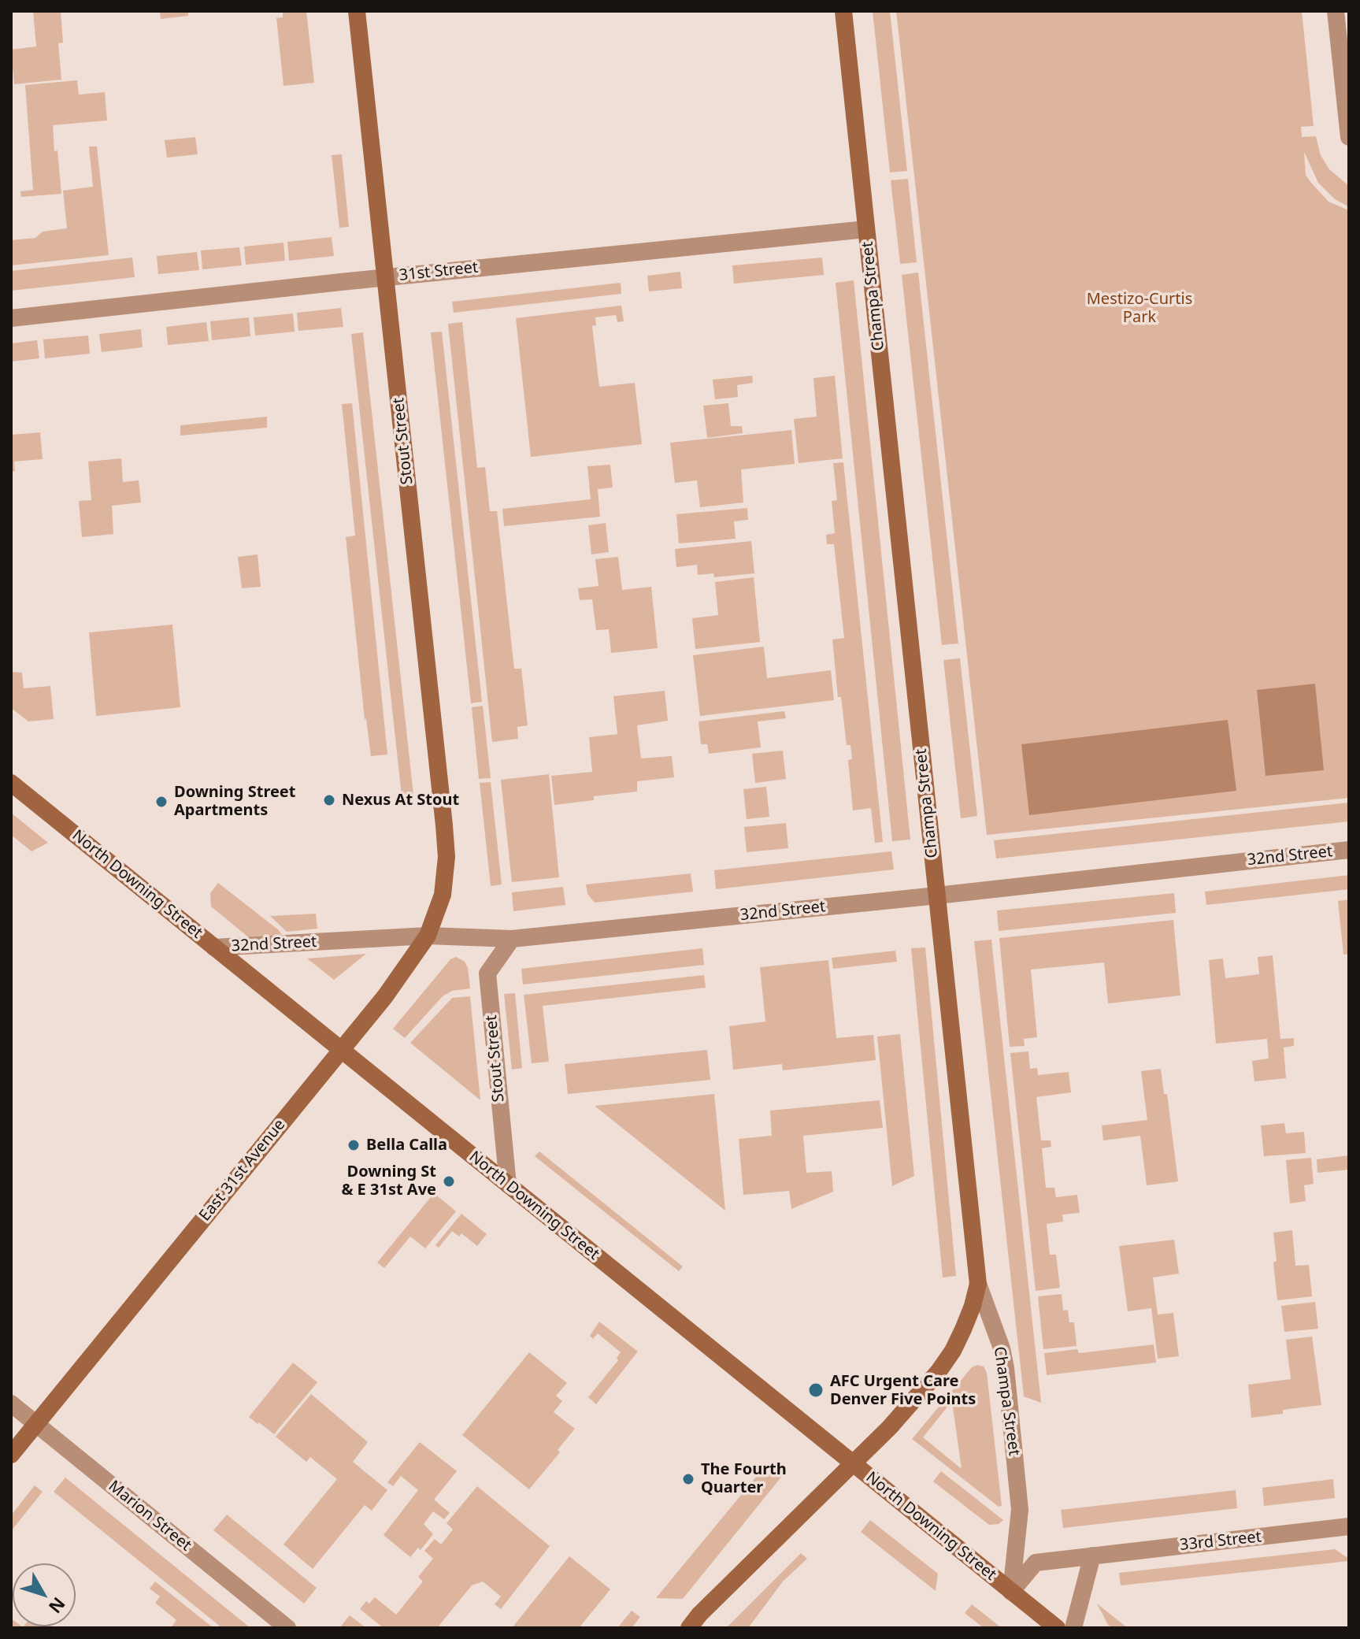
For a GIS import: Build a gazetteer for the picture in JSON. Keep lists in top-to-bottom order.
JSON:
{
  "streets": {
    "main road": [
      "Champa Street",
      "Stout Street",
      "North Downing Street",
      "East 31st Avenue"
    ],
    "street": [
      "31st Street",
      "32nd Street",
      "Marion Street",
      "33rd Street"
    ]
  },
  "crossings": [
    ["31st Street", "Champa Street"],
    ["31st Street", "Stout Street"],
    ["Champa Street", "32nd Street"],
    ["Champa Street", "North Downing Street"],
    ["Champa Street", "33rd Street"],
    ["Stout Street", "32nd Street"],
    ["Stout Street", "North Downing Street"],
    ["Stout Street", "East 31st Avenue"],
    ["32nd Street", "North Downing Street"],
    ["32nd Street", "East 31st Avenue"],
    ["North Downing Street", "East 31st Avenue"],
    ["North Downing Street", "33rd Street"],
    ["East 31st Avenue", "Marion Street"]
  ],
  "parks": ["Mestizo-Curtis Park"],
  "places": [
    "Nexus At Stout",
    "Downing Street Apartments",
    "Bella Calla",
    "Downing St & E 31st Ave",
    "AFC Urgent Care Denver Five Points",
    "The Fourth Quarter"
  ],
  "north": "bottom right"
}
